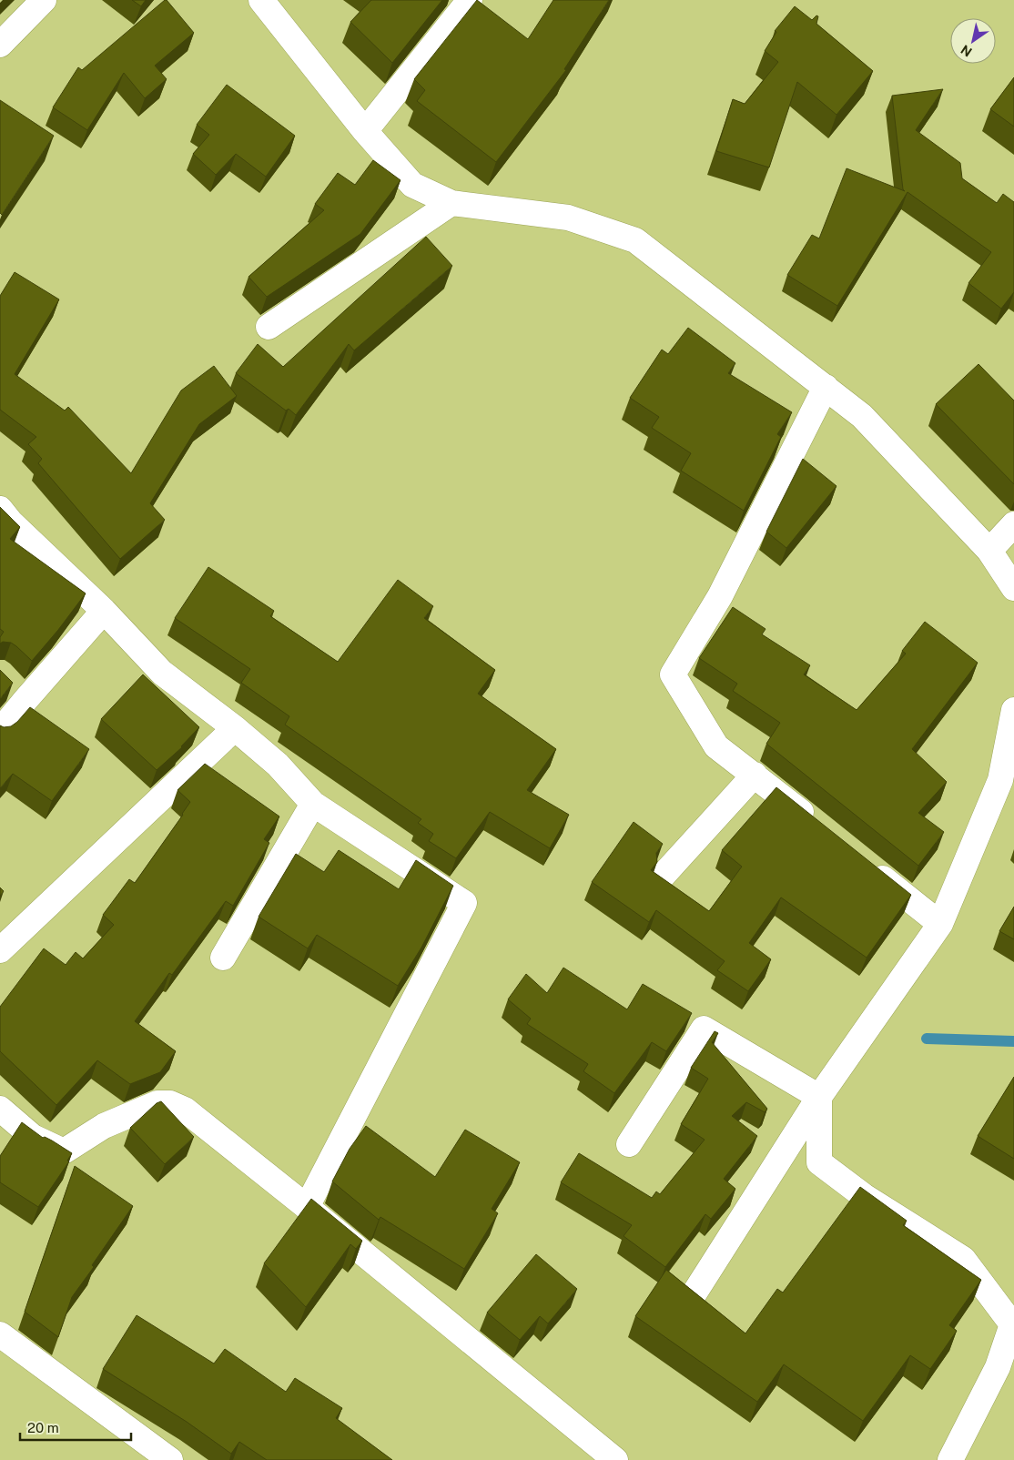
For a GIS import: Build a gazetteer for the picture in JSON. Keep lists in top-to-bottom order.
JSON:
{
  "scale_bar": "20 m",
  "north": "bottom left"
}
